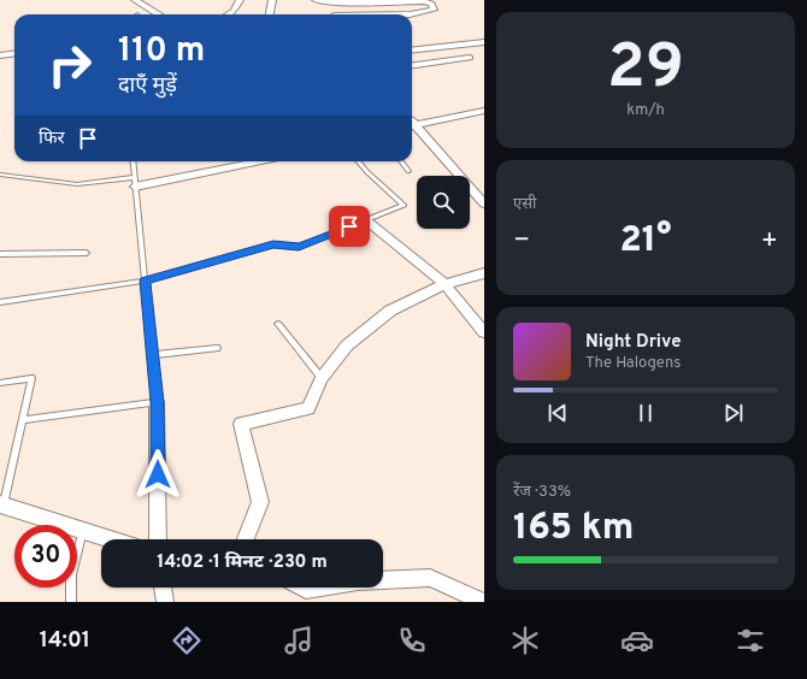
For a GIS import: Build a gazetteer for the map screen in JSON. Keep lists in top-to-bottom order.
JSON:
{
  "page": {
    "tile": [
      ["29", "km/h"],
      "एसी",
      ["रेंज · 33%", "165 km"]
    ],
    "turn": ["110 m", "दाएँ मुड़ें"],
    "then": "फिर",
    "heat": ["−", "21°", "+"],
    "song": ["Night Drive", "The Halogens"],
    "limit": "30",
    "trip": "14:02 · 1 मिनट · 230 m",
    "tabs": "14:01"
  }
}
